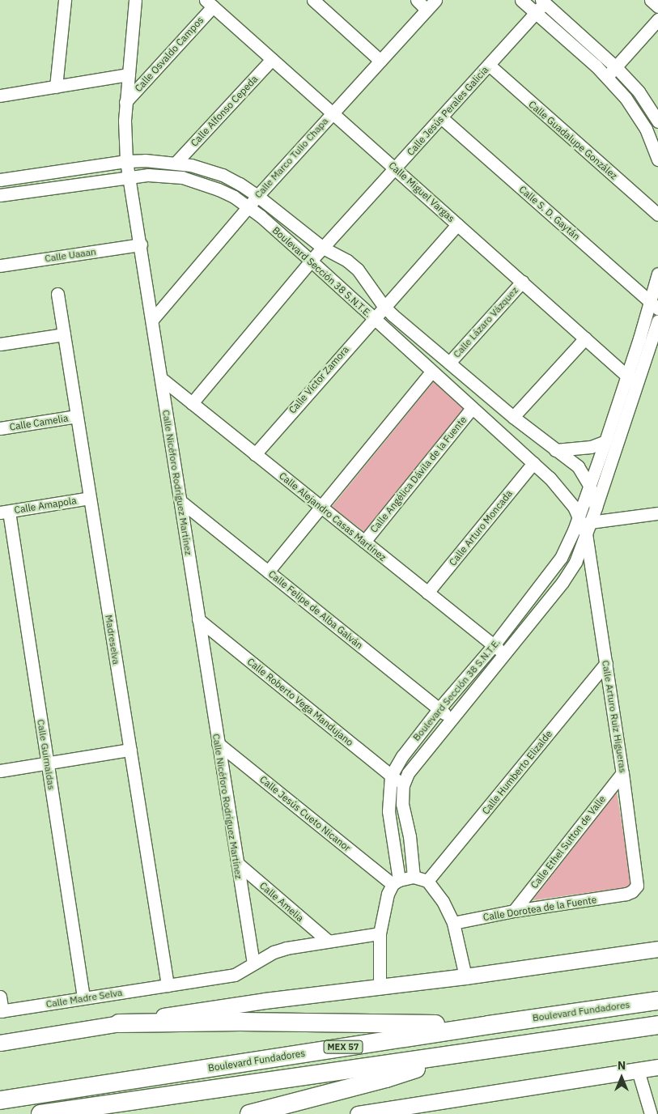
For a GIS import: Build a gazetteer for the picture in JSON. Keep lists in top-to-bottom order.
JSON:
{
  "streets": {
    "highway": ["Boulevard Fundadores", "MEX 57"],
    "street": [
      "Calle Osvaldo Campos",
      "Calle Alfonso Cepeda",
      "Calle Jesús Perales Galicia",
      "Calle Guadalupe González",
      "Calle Marco Tulio Chapa",
      "Calle Miguel Vargas",
      "Calle S. D. Gaytán",
      "Calle Uaaan",
      "Boulevard Sección 38 S.N.T.E.",
      "Calle Lázaro Vázquez",
      "Calle Víctor Zamora",
      "Calle Camelia",
      "Calle Angélica Dávila de la Fuente",
      "Calle Nicéforo Rodríguez Martínez",
      "Calle Amapola",
      "Calle Alejandro Casas Martínez",
      "Calle Arturo Moncada",
      "Calle Felipe de Alba Galván",
      "Madreselva",
      "Calle Roberto Vega Mandujano",
      "Calle Arturo Ruiz Higueras",
      "Calle Guirnaldas",
      "Calle Humberto Elizalde",
      "Calle Jesús Cueto Nicanor",
      "Calle Ethel Sutton de Valle",
      "Calle Amelia",
      "Calle Dorotea de la Fuente",
      "Calle Madre Selva"
    ]
  },
  "crossings": [
    ["Calle Osvaldo Campos", "Calle Miguel Vargas"],
    ["Calle Osvaldo Campos", "Calle Nicéforo Rodríguez Martínez"],
    ["Calle Alfonso Cepeda", "Calle Miguel Vargas"],
    ["Calle Alfonso Cepeda", "Boulevard Sección 38 S.N.T.E."],
    ["Calle Jesús Perales Galicia", "Calle Guadalupe González"],
    ["Calle Jesús Perales Galicia", "Calle Miguel Vargas"],
    ["Calle Jesús Perales Galicia", "Calle S. D. Gaytán"],
    ["Calle Jesús Perales Galicia", "Boulevard Sección 38 S.N.T.E."],
    ["Calle Jesús Perales Galicia", "Calle Alejandro Casas Martínez"],
    ["Calle Marco Tulio Chapa", "Calle Miguel Vargas"],
    ["Calle Marco Tulio Chapa", "Boulevard Sección 38 S.N.T.E."],
    ["Calle Marco Tulio Chapa", "Calle Nicéforo Rodríguez Martínez"],
    ["Calle Miguel Vargas", "Boulevard Sección 38 S.N.T.E."],
    ["Calle Miguel Vargas", "Calle Lázaro Vázquez"],
    ["Calle Miguel Vargas", "Calle Víctor Zamora"],
    ["Calle S. D. Gaytán", "Boulevard Sección 38 S.N.T.E."],
    ["Calle Uaaan", "Calle Nicéforo Rodríguez Martínez"],
    ["Boulevard Sección 38 S.N.T.E.", "Calle Lázaro Vázquez"],
    ["Boulevard Sección 38 S.N.T.E.", "Calle Víctor Zamora"],
    ["Boulevard Sección 38 S.N.T.E.", "Calle Angélica Dávila de la Fuente"],
    ["Boulevard Sección 38 S.N.T.E.", "Calle Nicéforo Rodríguez Martínez"],
    ["Boulevard Sección 38 S.N.T.E.", "Calle Alejandro Casas Martínez"],
    ["Boulevard Sección 38 S.N.T.E.", "Calle Arturo Moncada"],
    ["Boulevard Sección 38 S.N.T.E.", "Calle Felipe de Alba Galván"],
    ["Boulevard Sección 38 S.N.T.E.", "Calle Roberto Vega Mandujano"],
    ["Boulevard Sección 38 S.N.T.E.", "Calle Arturo Ruiz Higueras"],
    ["Boulevard Sección 38 S.N.T.E.", "Calle Jesús Cueto Nicanor"],
    ["Calle Víctor Zamora", "Calle Alejandro Casas Martínez"],
    ["Calle Camelia", "Madreselva"],
    ["Calle Angélica Dávila de la Fuente", "Calle Alejandro Casas Martínez"],
    ["Calle Nicéforo Rodríguez Martínez", "Calle Alejandro Casas Martínez"],
    ["Calle Nicéforo Rodríguez Martínez", "Calle Felipe de Alba Galván"],
    ["Calle Nicéforo Rodríguez Martínez", "Calle Roberto Vega Mandujano"],
    ["Calle Nicéforo Rodríguez Martínez", "Calle Jesús Cueto Nicanor"],
    ["Calle Nicéforo Rodríguez Martínez", "Calle Amelia"],
    ["Calle Nicéforo Rodríguez Martínez", "Calle Madre Selva"],
    ["Calle Amapola", "Madreselva"],
    ["Calle Amapola", "Calle Guirnaldas"],
    ["Calle Alejandro Casas Martínez", "Calle Arturo Moncada"],
    ["Madreselva", "Calle Madre Selva"],
    ["Calle Arturo Ruiz Higueras", "Calle Humberto Elizalde"],
    ["Calle Arturo Ruiz Higueras", "Calle Ethel Sutton de Valle"],
    ["Calle Arturo Ruiz Higueras", "Calle Dorotea de la Fuente"],
    ["Calle Guirnaldas", "Calle Madre Selva"],
    ["Calle Ethel Sutton de Valle", "Calle Dorotea de la Fuente"]
  ],
  "north": "top"
}
